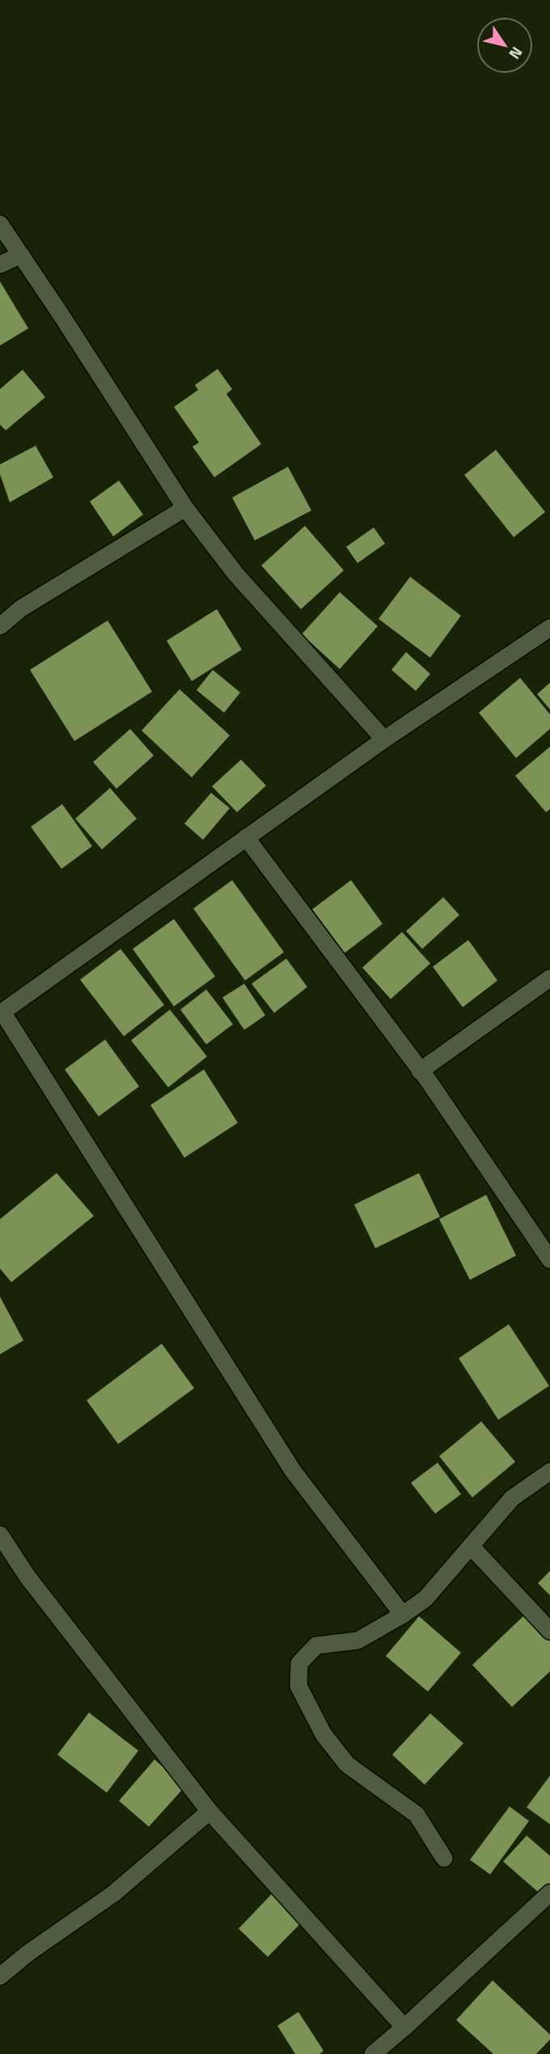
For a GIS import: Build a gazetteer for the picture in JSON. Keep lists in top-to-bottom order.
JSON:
{
  "north": "bottom right"
}
